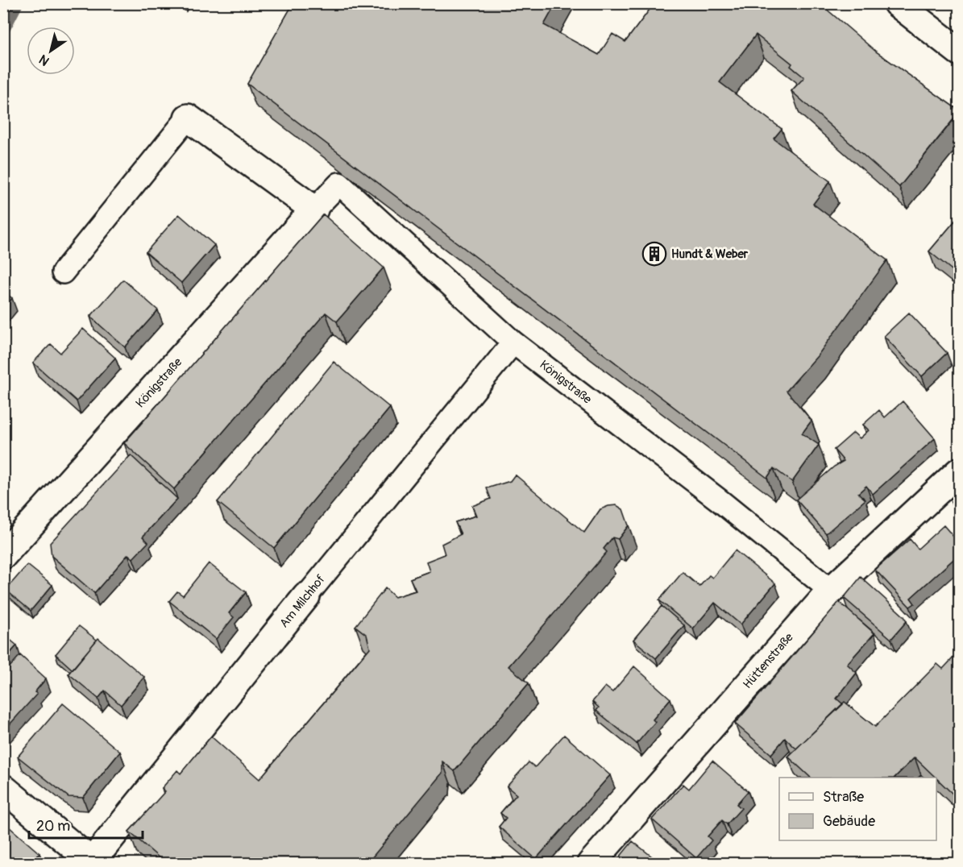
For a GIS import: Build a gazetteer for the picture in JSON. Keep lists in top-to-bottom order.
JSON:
{
  "streets": {
    "street": ["Königstraße", "Am Milchhof", "Hüttenstraße"]
  },
  "crossings": [
    ["Königstraße", "Am Milchhof"],
    ["Königstraße", "Hüttenstraße"]
  ],
  "places": {
    "building": ["Hundt & Weber"]
  },
  "legend": ["Straße", "Gebäude"],
  "scale_bar": "20 m",
  "north": "bottom left"
}
